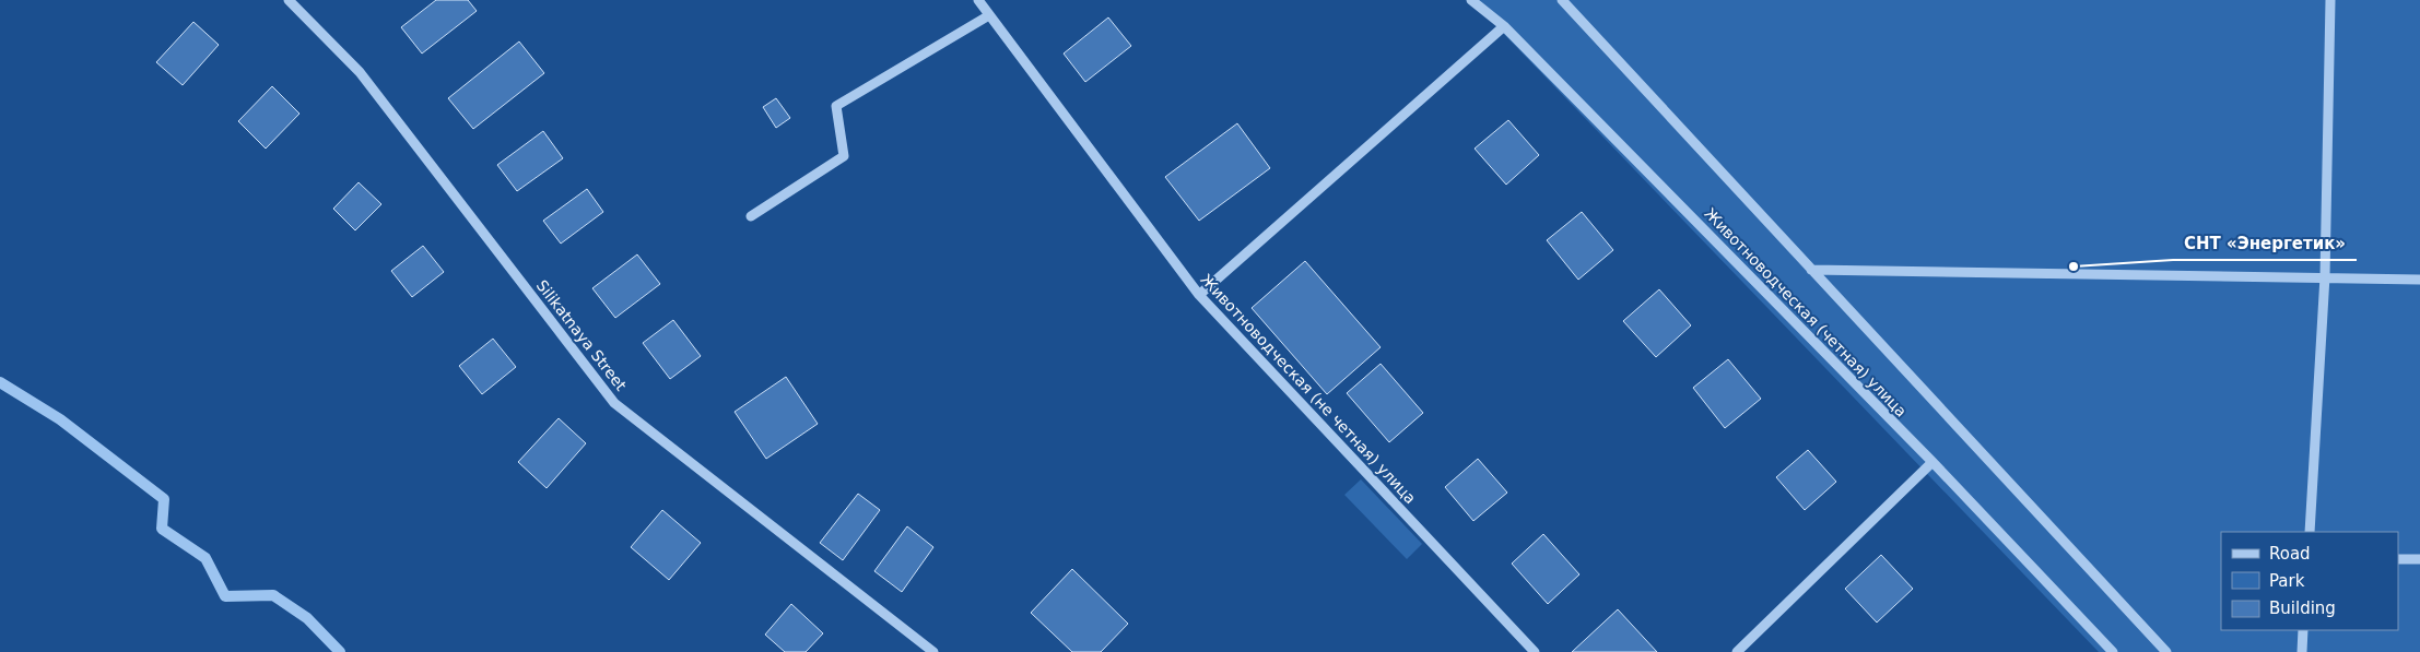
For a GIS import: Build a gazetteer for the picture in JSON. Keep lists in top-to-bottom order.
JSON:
{
  "streets": {
    "street": ["Животноводческая (четная) улица", "Silikatnaya Street", "Животноводческая (не четная) улица"]
  },
  "places": ["СНТ «Энергетик»"],
  "legend": ["Road", "Park", "Building"]
}
